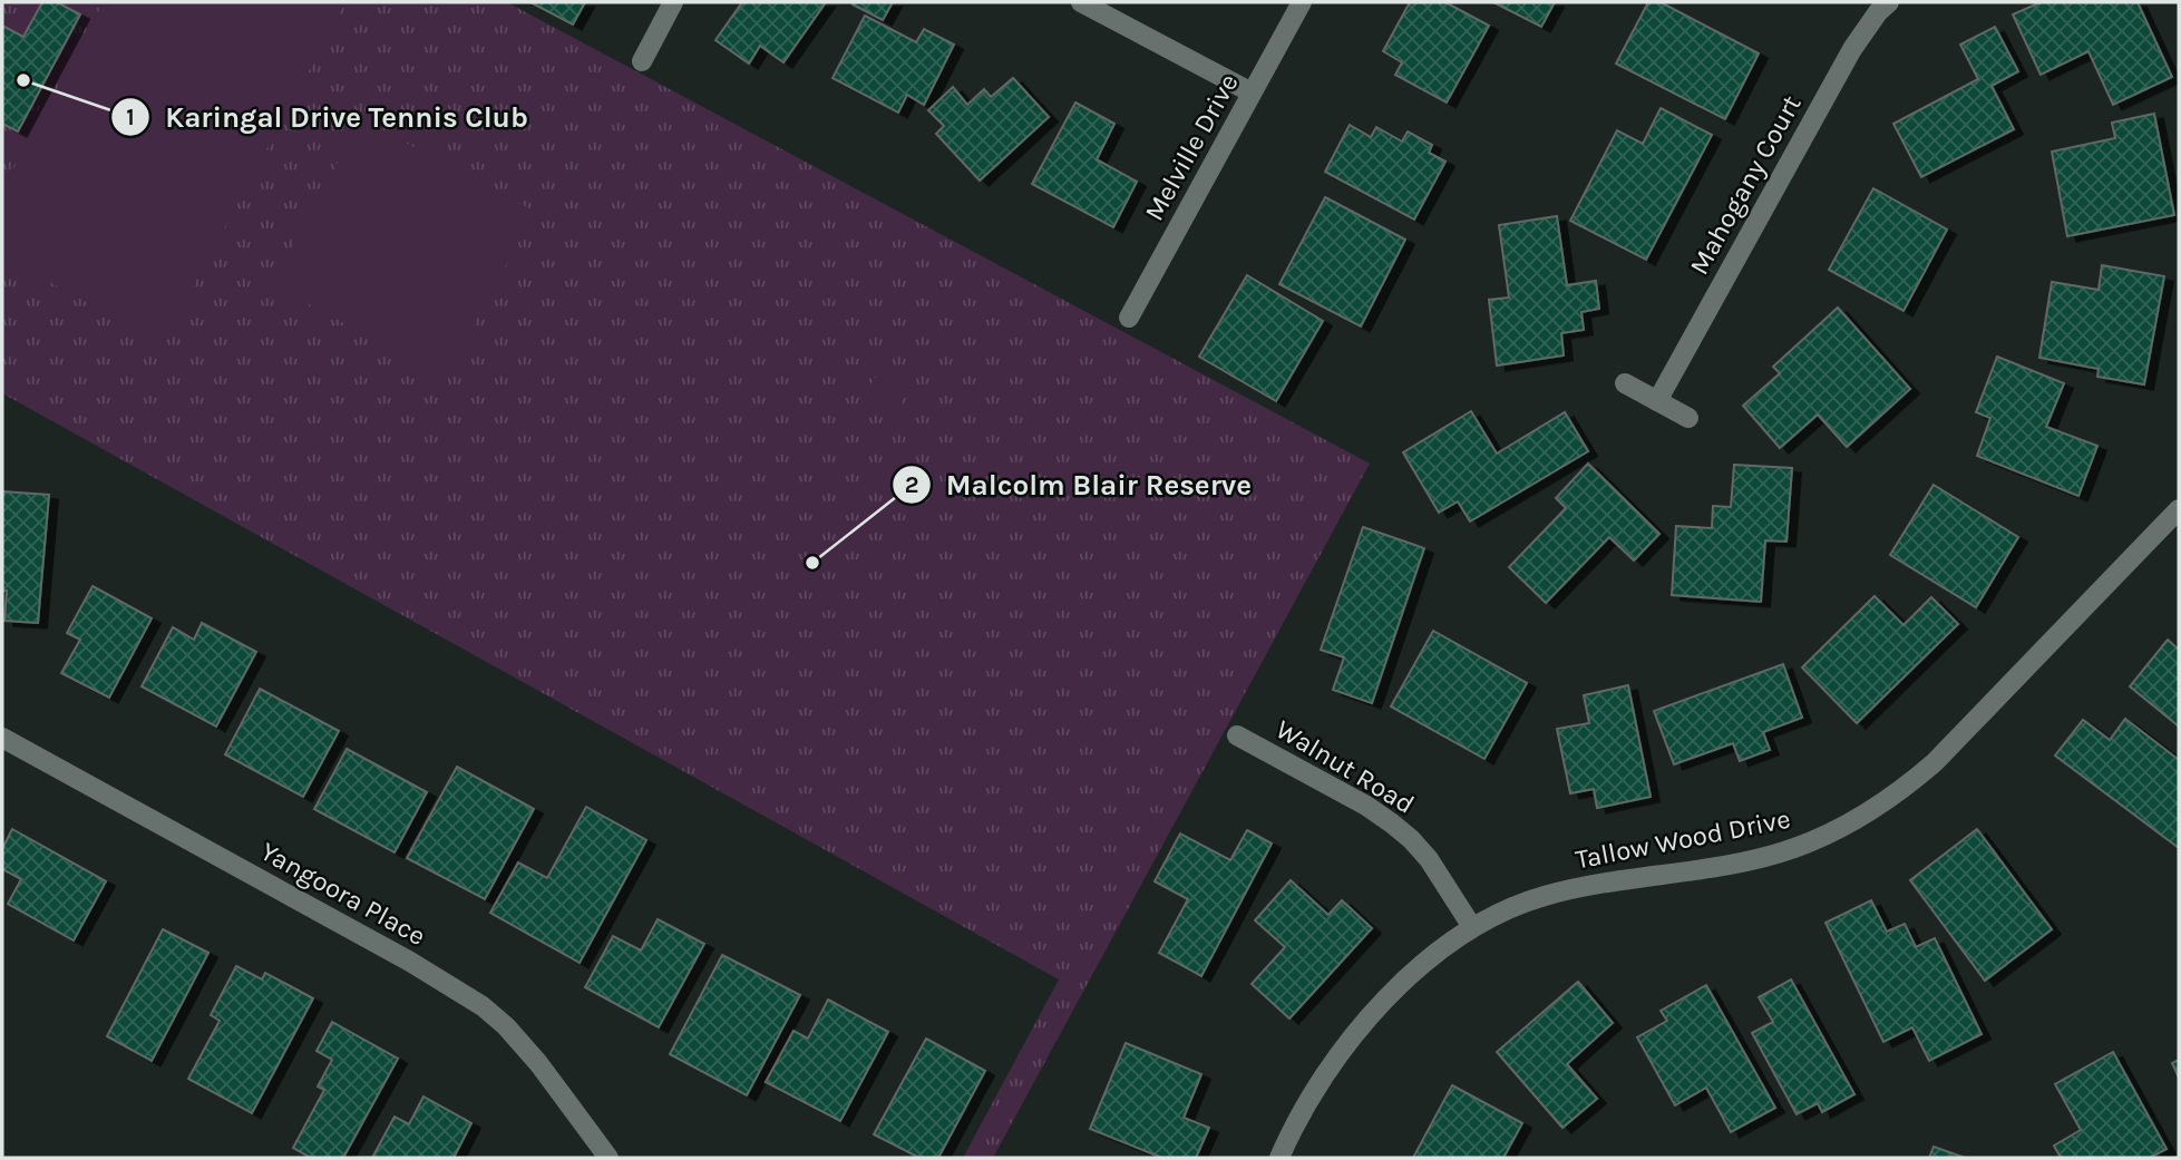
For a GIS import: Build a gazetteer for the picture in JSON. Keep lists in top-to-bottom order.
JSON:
{
  "streets": {
    "street": [
      "Melville Drive",
      "Mahogany Court",
      "Walnut Road",
      "Tallow Wood Drive",
      "Yangoora Place"
    ]
  },
  "crossings": [
    ["Walnut Road", "Tallow Wood Drive"]
  ],
  "places": ["Karingal Drive Tennis Club", "Malcolm Blair Reserve"]
}
